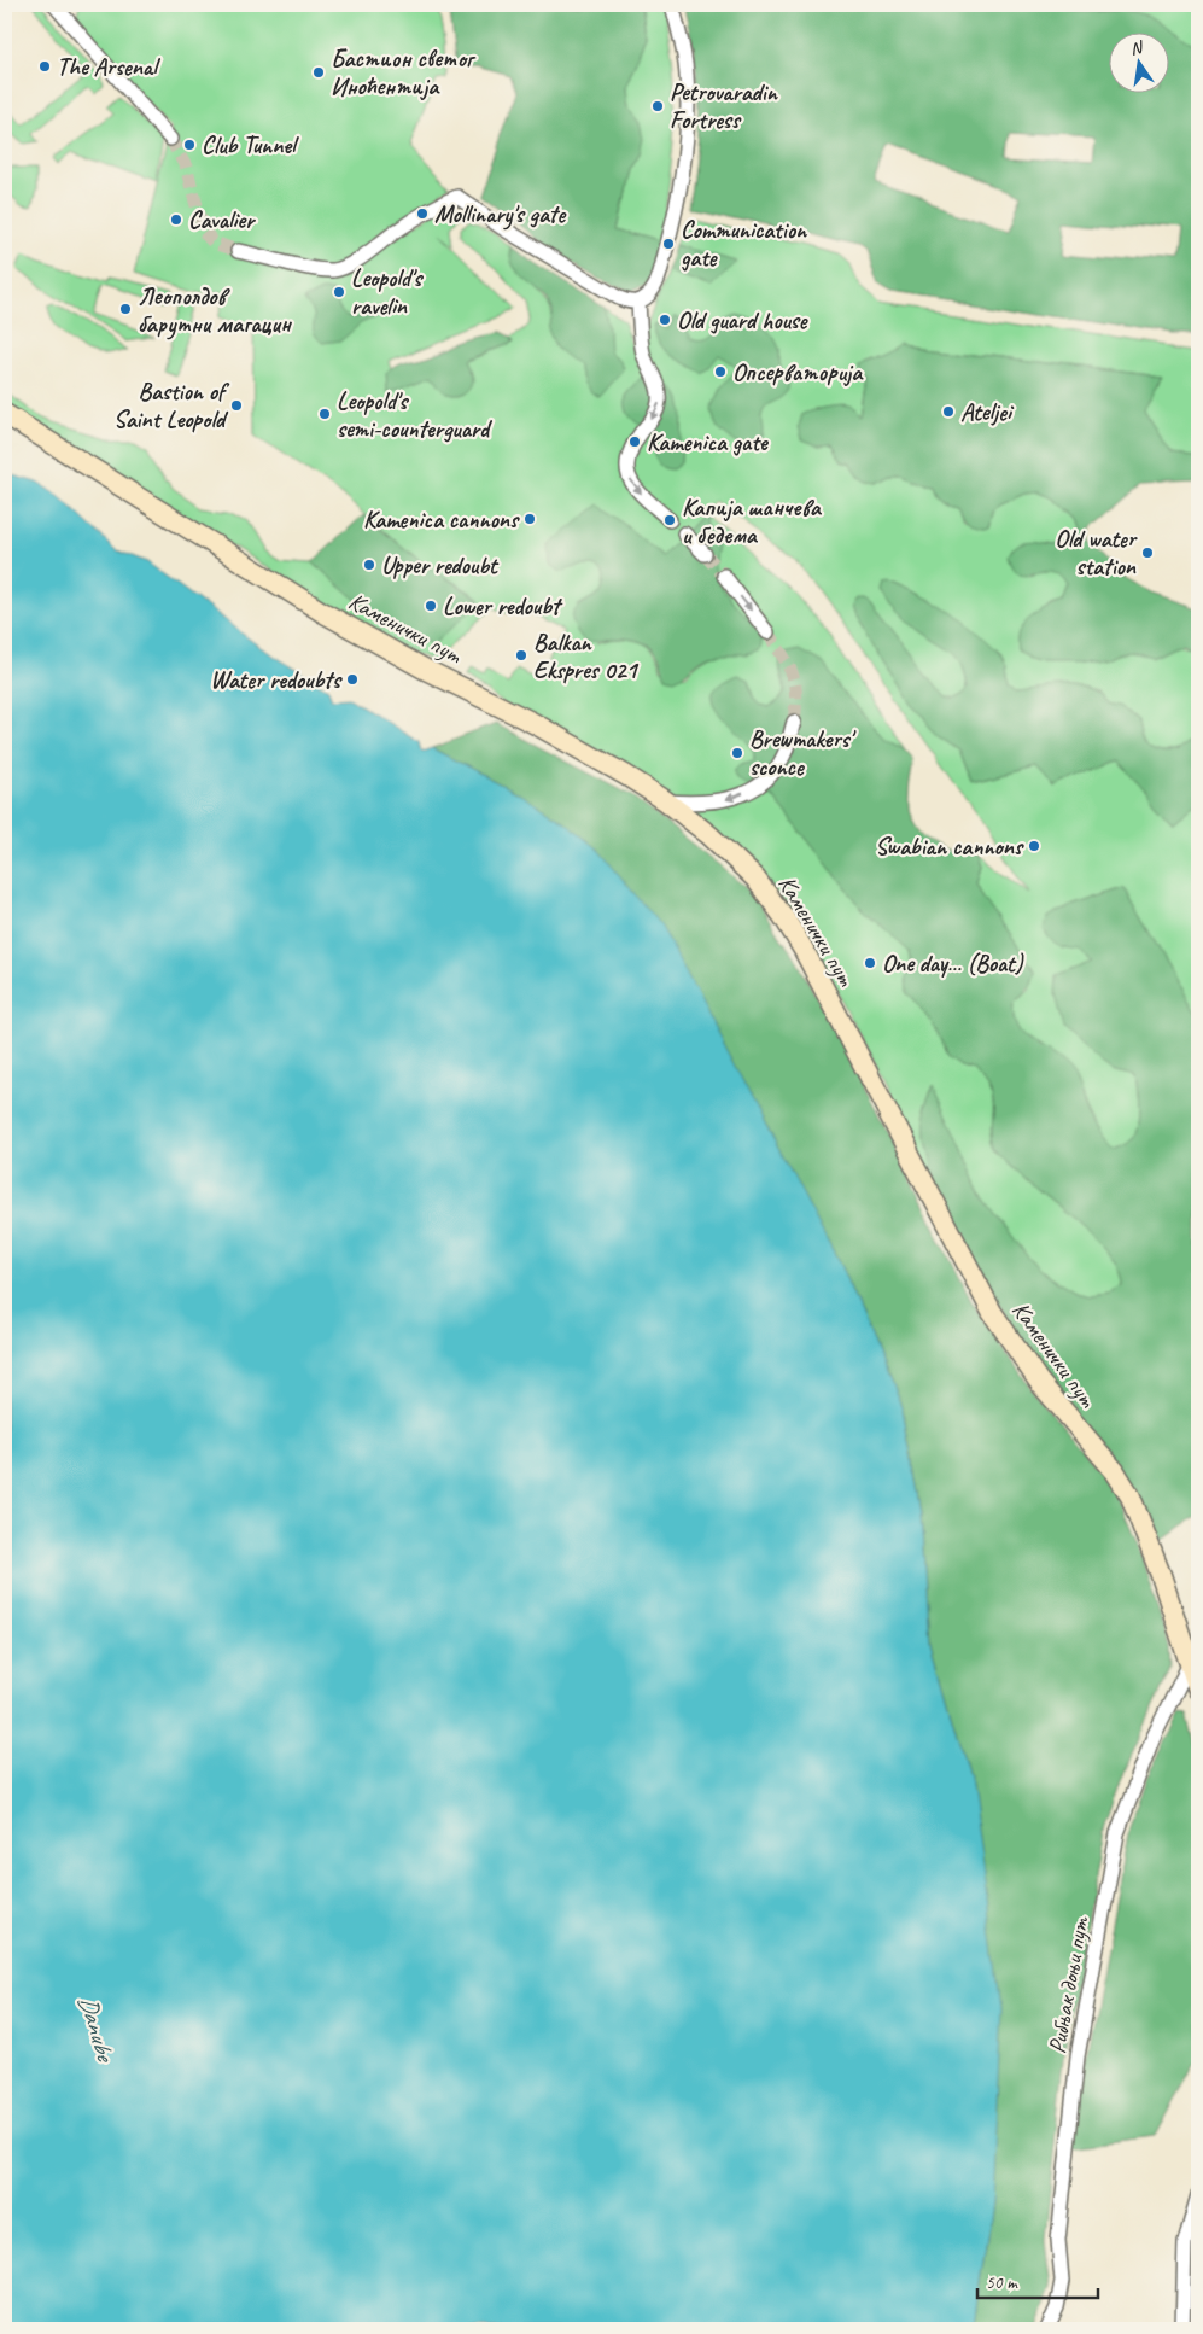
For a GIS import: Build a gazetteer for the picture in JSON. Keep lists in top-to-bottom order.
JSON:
{
  "streets": {
    "main road": ["Каменички пут"],
    "street": ["Рибњак доњи пут"]
  },
  "crossings": [
    ["Каменички пут", "Рибњак доњи пут"]
  ],
  "water": ["Danube"],
  "places": [
    "The Arsenal",
    "Бастион светог Иноћентија",
    "Petrovaradin Fortress",
    "Club Tunnel",
    "Mollinary's gate",
    "Cavalier",
    "Communication gate",
    "Leopold's ravelin",
    "Леополдов барутни магацин",
    "Old guard house",
    "Опсерваторија",
    "Bastion of Saint Leopold",
    "Ateljei",
    "Leopold's semi-counterguard",
    "Kamenica gate",
    "Kamenica cannons",
    "Капија шанчева и бедема",
    "Old water station",
    "Upper redoubt",
    "Lower redoubt",
    "Balkan Ekspres 021",
    "Water redoubts",
    "Brewmakers' sconce",
    "Swabian cannons",
    "One day… (Boat)"
  ],
  "scale_bar": "50 m",
  "north": "top"
}
